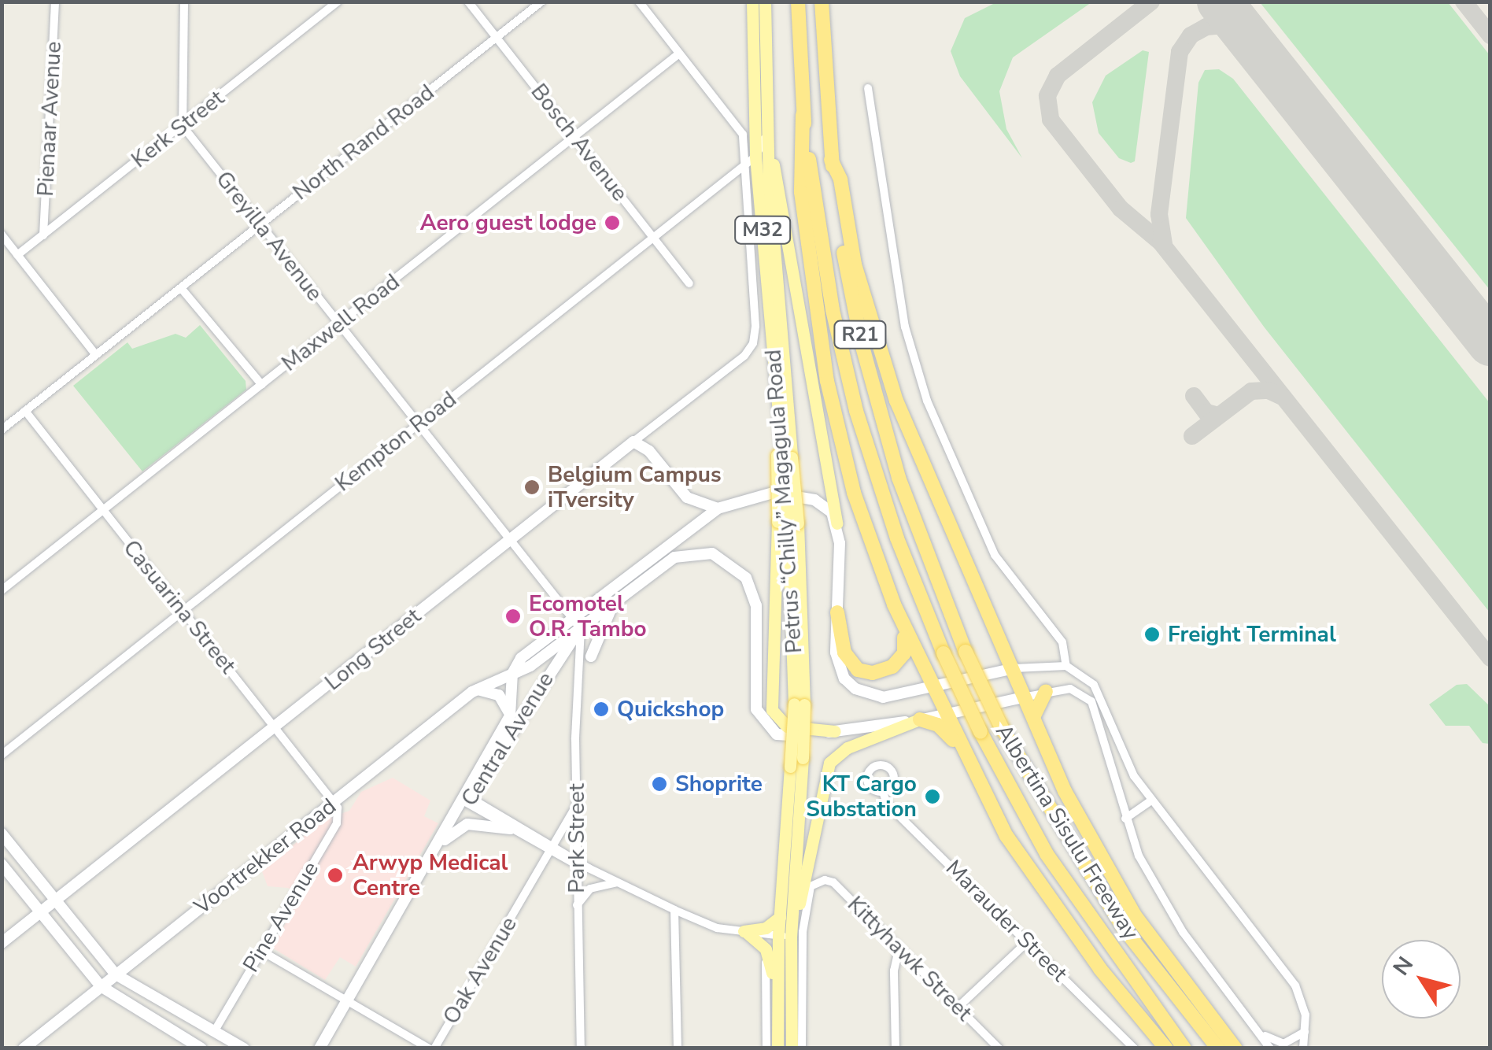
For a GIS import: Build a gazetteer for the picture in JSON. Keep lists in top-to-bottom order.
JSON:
{
  "streets": {
    "highway": ["R21", "Albertina Sisulu Freeway"],
    "main road": [
      "M32",
      "Petrus “Chilly” Magagula Road",
      "Long Street",
      "Central Avenue",
      "Voortrekker Road"
    ],
    "street": [
      "Pienaar Avenue",
      "Kerk Street",
      "North Rand Road",
      "Bosch Avenue",
      "Greyilla Avenue",
      "Maxwell Road",
      "Kempton Road",
      "Casuarina Street",
      "Park Street",
      "Pine Avenue",
      "Marauder Street",
      "Kittyhawk Street",
      "Oak Avenue"
    ]
  },
  "crossings": [
    ["Pienaar Avenue", "Kerk Street"],
    ["Kerk Street", "Greyilla Avenue"],
    ["North Rand Road", "Bosch Avenue"],
    ["North Rand Road", "Greyilla Avenue"],
    ["North Rand Road", "Casuarina Street"],
    ["Bosch Avenue", "Maxwell Road"],
    ["Bosch Avenue", "Kempton Road"],
    ["Greyilla Avenue", "Maxwell Road"],
    ["Greyilla Avenue", "Kempton Road"],
    ["Greyilla Avenue", "Long Street"],
    ["Greyilla Avenue", "Central Avenue"],
    ["Greyilla Avenue", "Park Street"],
    ["Greyilla Avenue", "Voortrekker Road"],
    ["Maxwell Road", "Casuarina Street"],
    ["Kempton Road", "Petrus “Chilly” Magagula Road"],
    ["Kempton Road", "Casuarina Street"],
    ["Kempton Road", "Long Street"],
    ["Petrus “Chilly” Magagula Road", "Long Street"],
    ["Casuarina Street", "Long Street"],
    ["Casuarina Street", "Voortrekker Road"],
    ["Casuarina Street", "Pine Avenue"],
    ["Central Avenue", "Park Street"],
    ["Park Street", "Oak Avenue"],
    ["Voortrekker Road", "Pine Avenue"]
  ],
  "places": [
    "Aero guest lodge",
    "Belgium Campus iTversity",
    "Ecomotel O.R. Tambo",
    "Freight Terminal",
    "Quickshop",
    "Shoprite",
    "KT Cargo Substation",
    "Arwyp Medical Centre"
  ],
  "north": "top left"
}
